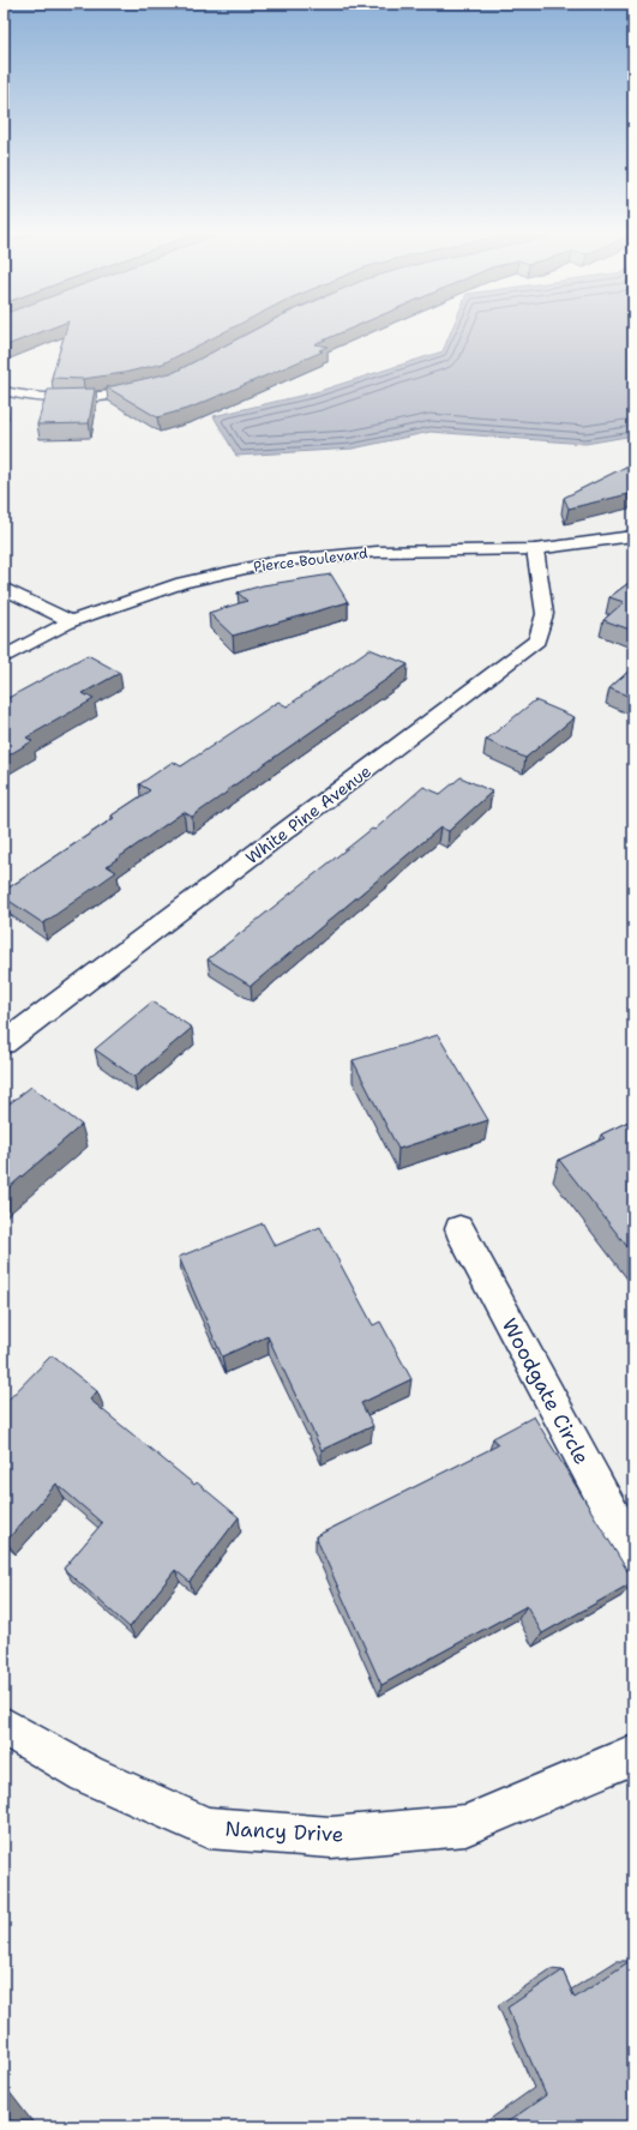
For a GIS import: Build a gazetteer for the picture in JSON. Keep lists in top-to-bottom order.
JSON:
{
  "streets": {
    "street": [
      "Pierce Boulevard",
      "White Pine Avenue",
      "Woodgate Circle",
      "Nancy Drive"
    ]
  },
  "crossings": [
    ["Pierce Boulevard", "White Pine Avenue"]
  ]
}
